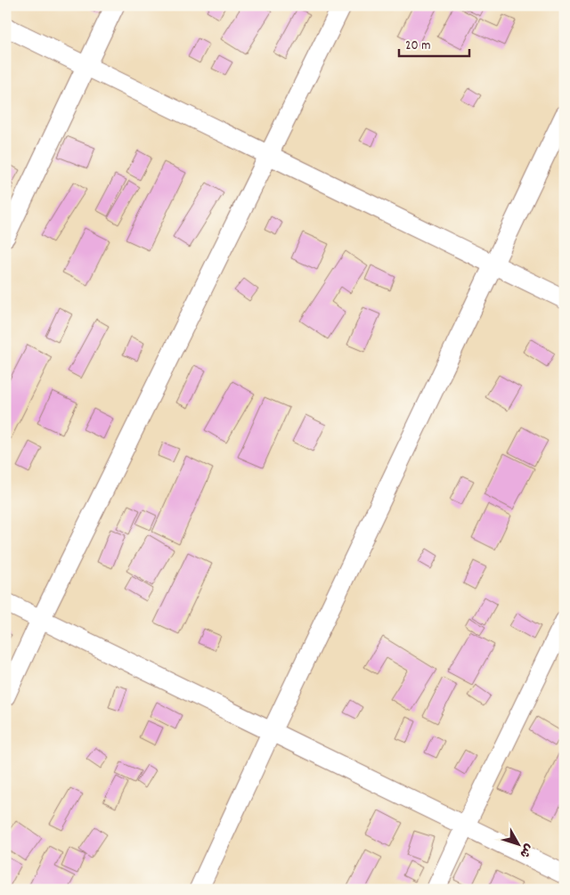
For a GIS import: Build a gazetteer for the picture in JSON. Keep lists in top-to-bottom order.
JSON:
{
  "scale_bar": "20 m",
  "north": "bottom right"
}
